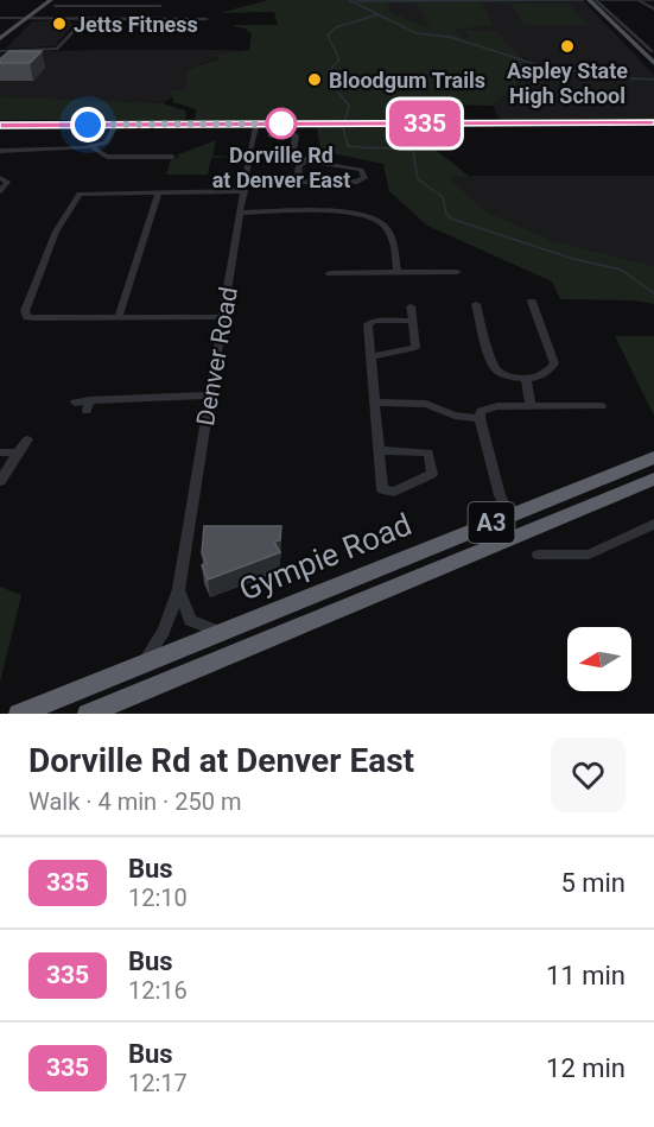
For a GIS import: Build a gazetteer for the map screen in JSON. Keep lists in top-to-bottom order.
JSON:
{
  "streets": {
    "highway": ["A3", "Gympie Road"],
    "street": ["Denver Road"]
  },
  "crossings": [
    ["Denver Road", "Gympie Road"]
  ],
  "places": [
    "Jetts Fitness",
    "Aspley State High School",
    "Bloodgum Trails",
    "Dorville Rd at Denver East"
  ],
  "lines": ["bus line 335"],
  "north": "left",
  "page": {
    "on_map": "335",
    "heading": ["Dorville Rd at Denver East", "Walk · 4 min · 250 m"],
    "list": [
      {
        "mark": "335",
        "name": "Bus",
        "note": "12:10",
        "value": "5 min"
      },
      {
        "mark": "335",
        "name": "Bus",
        "note": "12:16",
        "value": "11 min"
      },
      {
        "mark": "335",
        "name": "Bus",
        "note": "12:17",
        "value": "12 min"
      }
    ]
  }
}
